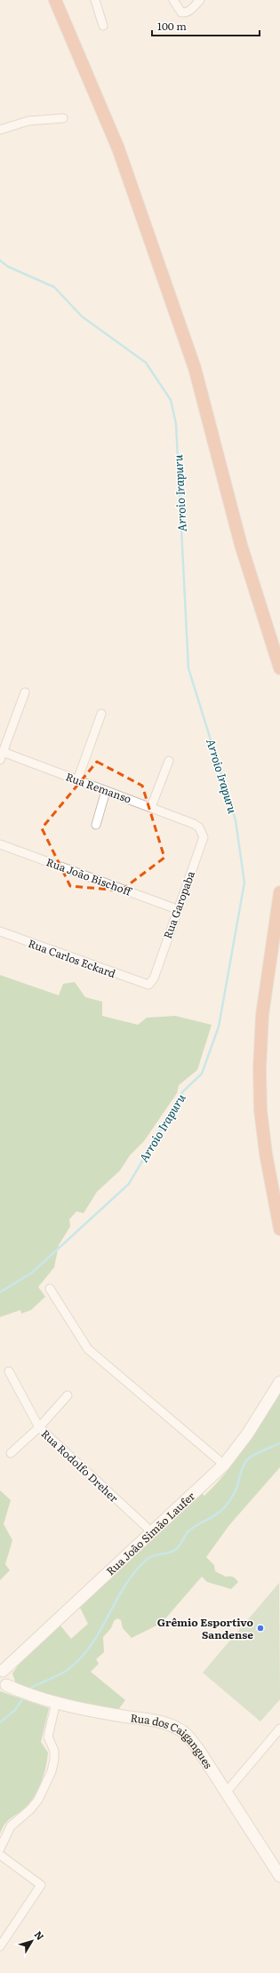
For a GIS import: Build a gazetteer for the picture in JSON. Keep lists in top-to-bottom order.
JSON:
{
  "streets": {
    "main road": ["Rua João Simão Laufer", "Rua dos Caigangues"],
    "street": [
      "Rua Remanso",
      "Rua João Bischoff",
      "Rua Garopaba",
      "Rua Carlos Eckard",
      "Rua Rodolfo Dreher"
    ]
  },
  "crossings": [
    ["Rua Remanso", "Rua Garopaba"],
    ["Rua João Bischoff", "Rua Garopaba"],
    ["Rua Garopaba", "Rua Carlos Eckard"],
    ["Rua Rodolfo Dreher", "Rua João Simão Laufer"]
  ],
  "water": ["Arroio Irapuru"],
  "places": ["Grêmio Esportivo Sandense"],
  "scale_bar": "100 m",
  "north": "top right"
}
